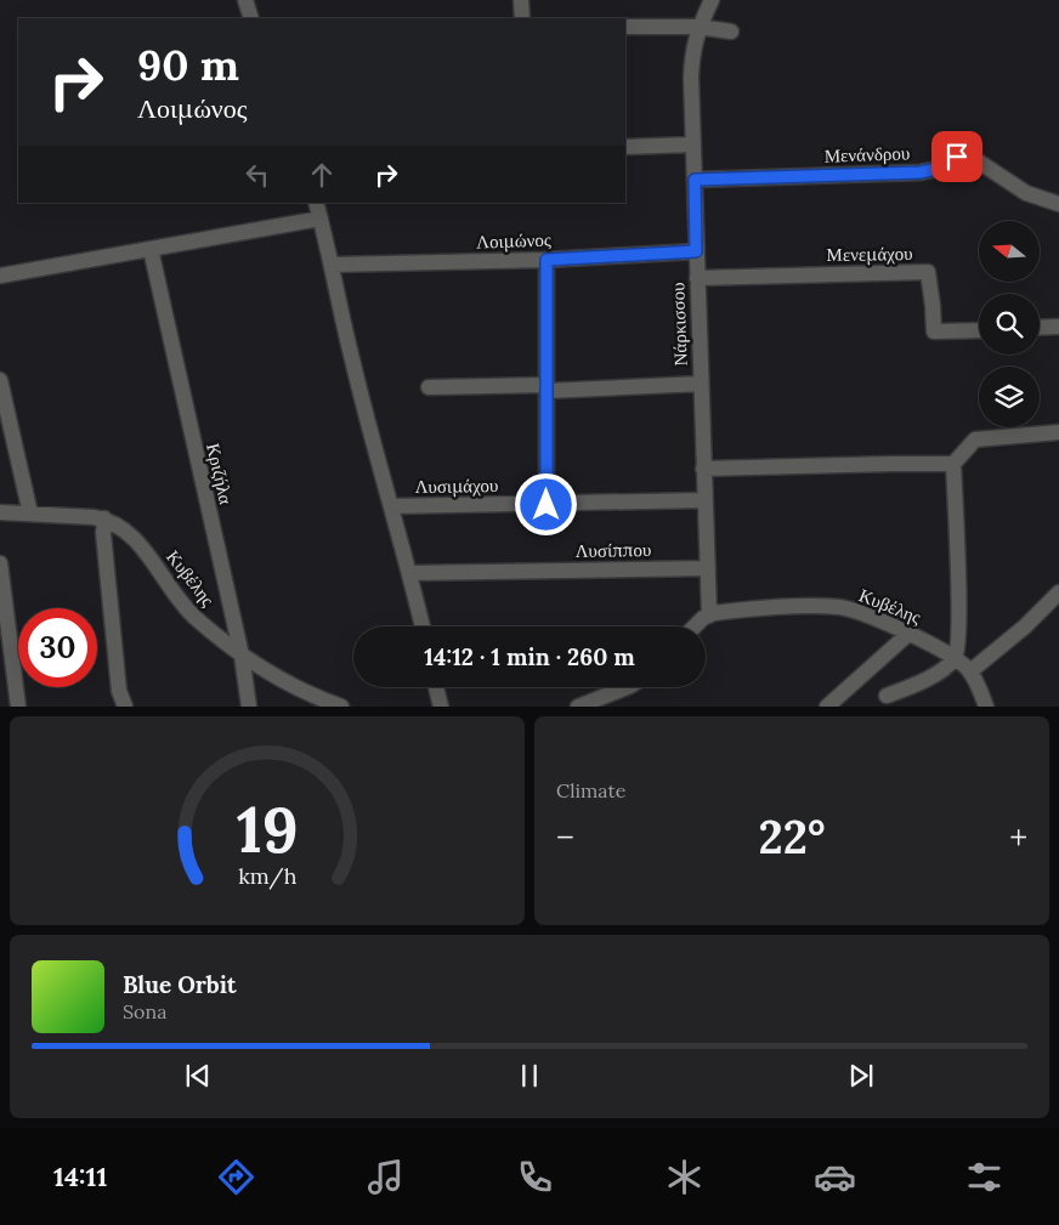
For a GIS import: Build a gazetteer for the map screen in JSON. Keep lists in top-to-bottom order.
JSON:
{
  "streets": {
    "street": [
      "Μενάνδρου",
      "Λοιμώνος",
      "Μενεμάχου",
      "Νάρκισσου",
      "Κριζήλα",
      "Λυσιμάχου",
      "Λυσίππου",
      "Κυβέλης"
    ]
  },
  "crossings": [
    ["Μενάνδρου", "Νάρκισσου"],
    ["Λοιμώνος", "Νάρκισσου"],
    ["Μενεμάχου", "Νάρκισσου"],
    ["Νάρκισσου", "Λυσιμάχου"],
    ["Νάρκισσου", "Λυσίππου"],
    ["Νάρκισσου", "Κυβέλης"],
    ["Κριζήλα", "Κυβέλης"]
  ],
  "north": "left",
  "page": {
    "turn": ["90 m", "Λοιμώνος"],
    "limit": "30",
    "trip": "14:12 · 1 min · 260 m",
    "tile": "Climate",
    "heat": ["−", "22°", "+"],
    "song": ["Blue Orbit", "Sona"],
    "tabs": "14:11",
    "gauge": ["19", "km/h"]
  }
}
